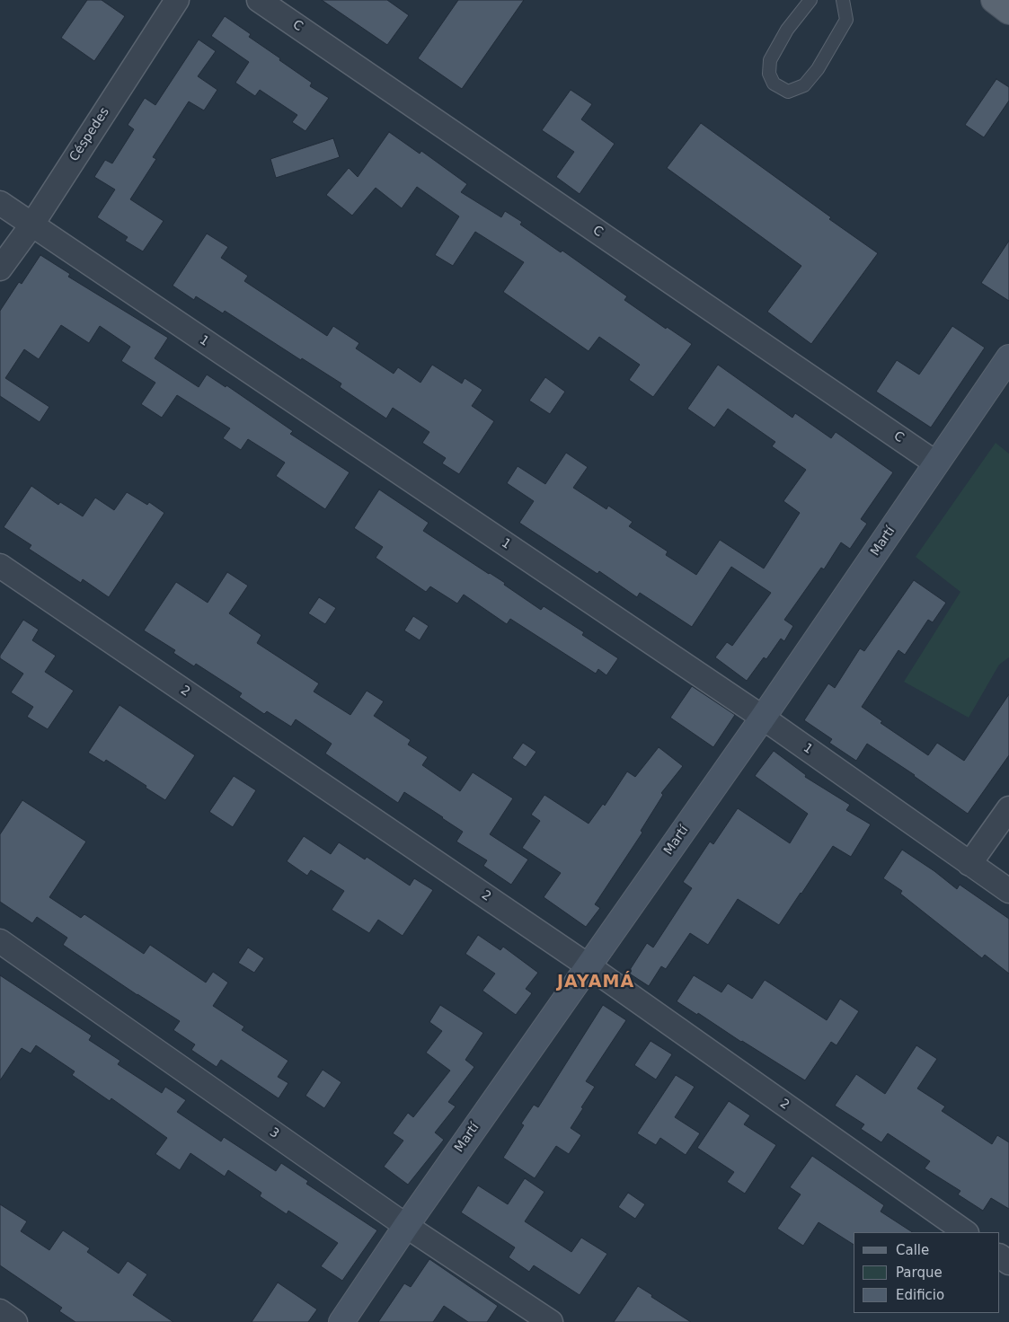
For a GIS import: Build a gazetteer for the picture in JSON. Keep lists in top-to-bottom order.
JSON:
{
  "streets": {
    "street": [
      "C",
      "Céspedes",
      "1",
      "Martí",
      "2",
      "3"
    ]
  },
  "crossings": [
    ["C", "Martí"],
    ["Céspedes", "1"],
    ["1", "Martí"],
    ["Martí", "2"],
    ["Martí", "3"]
  ],
  "districts": ["JAYAMÁ"],
  "legend": ["Calle", "Parque", "Edificio"]
}
